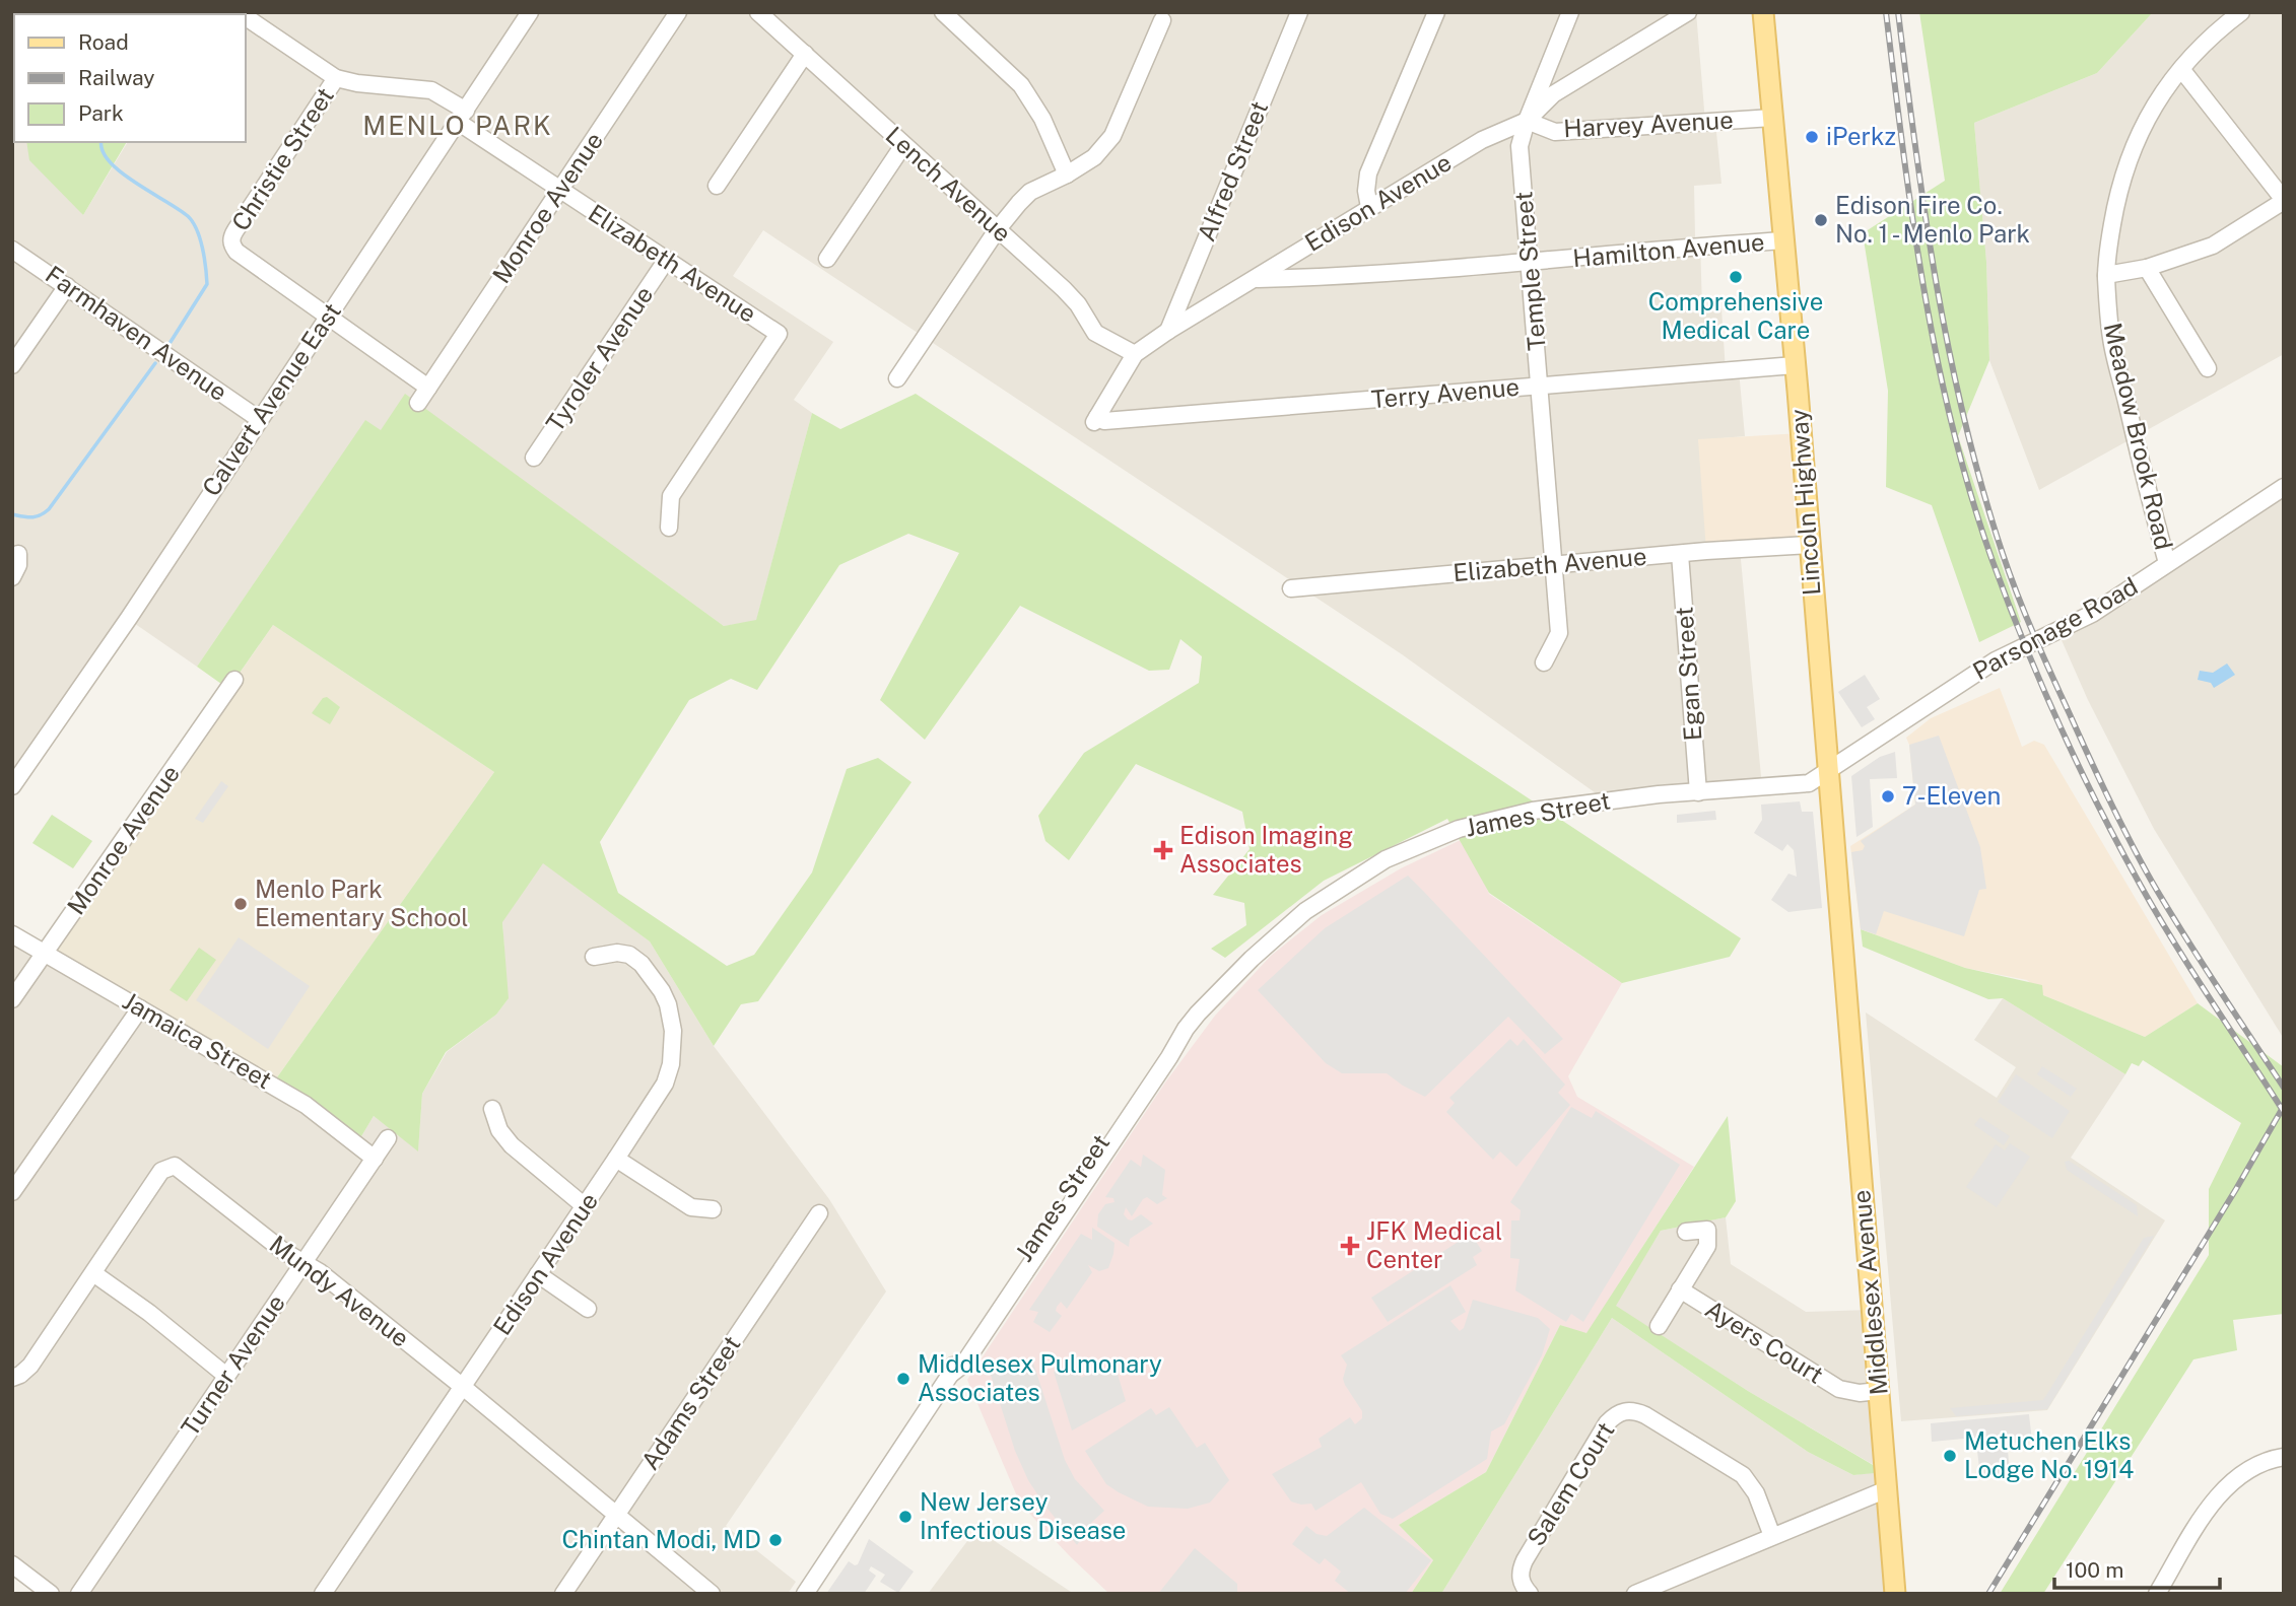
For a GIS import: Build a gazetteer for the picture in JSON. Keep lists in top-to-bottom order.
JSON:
{
  "streets": {
    "main road": ["Lincoln Highway", "Middlesex Avenue"],
    "street": [
      "Harvey Avenue",
      "Christie Street",
      "Alfred Street",
      "Lench Avenue",
      "Edison Avenue",
      "Monroe Avenue",
      "Hamilton Avenue",
      "Elizabeth Avenue",
      "Temple Street",
      "Farmhaven Avenue",
      "Tyroler Avenue",
      "Terry Avenue",
      "Calvert Avenue East",
      "Meadow Brook Road",
      "Parsonage Road",
      "Egan Street",
      "James Street",
      "Jamaica Street",
      "Mundy Avenue",
      "Ayers Court",
      "Turner Avenue",
      "Adams Street",
      "Salem Court"
    ]
  },
  "crossings": [
    ["Harvey Avenue", "Edison Avenue"],
    ["Harvey Avenue", "Temple Street"],
    ["Harvey Avenue", "Lincoln Highway"],
    ["Christie Street", "Elizabeth Avenue"],
    ["Christie Street", "Calvert Avenue East"],
    ["Alfred Street", "Edison Avenue"],
    ["Lench Avenue", "Edison Avenue"],
    ["Edison Avenue", "Hamilton Avenue"],
    ["Edison Avenue", "Temple Street"],
    ["Edison Avenue", "Terry Avenue"],
    ["Edison Avenue", "Mundy Avenue"],
    ["Monroe Avenue", "Elizabeth Avenue"],
    ["Monroe Avenue", "Jamaica Street"],
    ["Hamilton Avenue", "Temple Street"],
    ["Hamilton Avenue", "Lincoln Highway"],
    ["Elizabeth Avenue", "Temple Street"],
    ["Elizabeth Avenue", "Tyroler Avenue"],
    ["Elizabeth Avenue", "Calvert Avenue East"],
    ["Elizabeth Avenue", "Lincoln Highway"],
    ["Elizabeth Avenue", "Egan Street"],
    ["Temple Street", "Terry Avenue"],
    ["Farmhaven Avenue", "Calvert Avenue East"],
    ["Terry Avenue", "Lincoln Highway"],
    ["Meadow Brook Road", "Parsonage Road"],
    ["Lincoln Highway", "Parsonage Road"],
    ["Lincoln Highway", "James Street"],
    ["Lincoln Highway", "Middlesex Avenue"],
    ["Parsonage Road", "James Street"],
    ["Egan Street", "James Street"],
    ["Jamaica Street", "Turner Avenue"],
    ["Mundy Avenue", "Turner Avenue"],
    ["Mundy Avenue", "Adams Street"],
    ["Middlesex Avenue", "Ayers Court"]
  ],
  "districts": ["MENLO PARK"],
  "places": {
    "other": [
      "iPerkz",
      "Edison Fire Co. No. 1 - Menlo Park",
      "Comprehensive Medical Care",
      "7-Eleven",
      "Menlo Park Elementary School",
      "Middlesex Pulmonary Associates",
      "Metuchen Elks Lodge No. 1914",
      "New Jersey Infectious Disease",
      "Chintan Modi, MD"
    ],
    "health": ["Edison Imaging Associates", "JFK Medical Center"]
  },
  "legend": ["Road", "Railway", "Park"],
  "scale_bar": "100 m"
}
